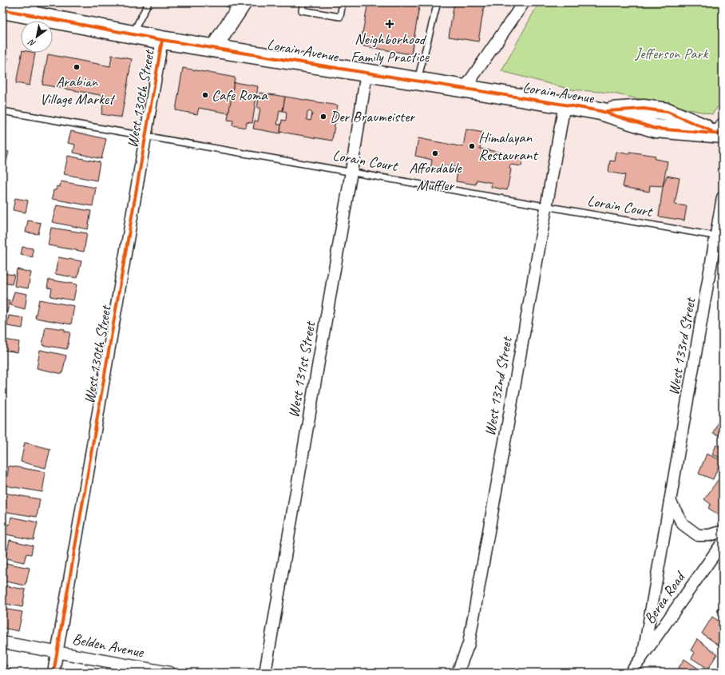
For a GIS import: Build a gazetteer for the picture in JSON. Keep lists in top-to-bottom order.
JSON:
{
  "streets": {
    "main road": ["Lorain Avenue"],
    "street": [
      "West 130th Street",
      "West 133rd Street",
      "West 131st Street",
      "West 132nd Street",
      "Berea Road",
      "Belden Avenue"
    ],
    "lane": ["Lorain Court"]
  },
  "crossings": [
    ["Lorain Avenue", "West 130th Street"],
    ["Lorain Avenue", "West 131st Street"],
    ["Lorain Avenue", "West 132nd Street"],
    ["West 130th Street", "Lorain Court"],
    ["West 130th Street", "Belden Avenue"],
    ["Lorain Court", "West 133rd Street"],
    ["Lorain Court", "West 131st Street"],
    ["Lorain Court", "West 132nd Street"],
    ["West 133rd Street", "Berea Road"]
  ],
  "parks": ["Jefferson Park"],
  "places": {
    "health": ["Neighborhood Family Practice"],
    "other": [
      "Arabian Village Market",
      "Cafe Roma",
      "Der Braumeister",
      "Himalayan Restaurant",
      "Affordable Muffler"
    ]
  },
  "north": "bottom left"
}
